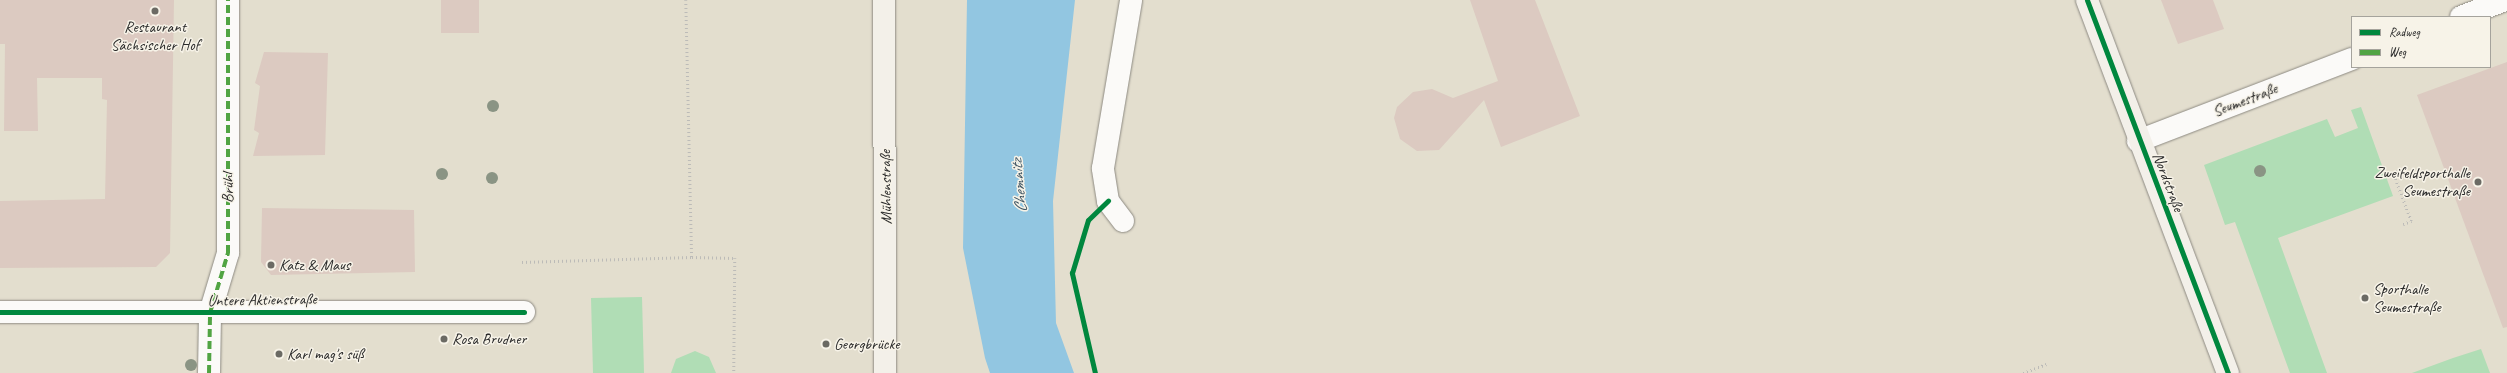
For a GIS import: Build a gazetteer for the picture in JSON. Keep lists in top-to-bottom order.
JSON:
{
  "streets": {
    "street": [
      "Seumestraße",
      "Nordstraße",
      "Mühlenstraße",
      "Brühl",
      "Untere Aktienstraße"
    ]
  },
  "crossings": [
    ["Seumestraße", "Nordstraße"],
    ["Brühl", "Untere Aktienstraße"]
  ],
  "water": ["Chemnitz"],
  "places": [
    "Restaurant Sächsischer Hof",
    "Zweifeldsporthalle Seumestraße",
    "Katz & Maus",
    "Sporthalle Seumestraße",
    "Rosa Brudner",
    "Georgbrücke",
    "Karl mag's süß"
  ],
  "legend": ["Radweg", "Weg"]
}
